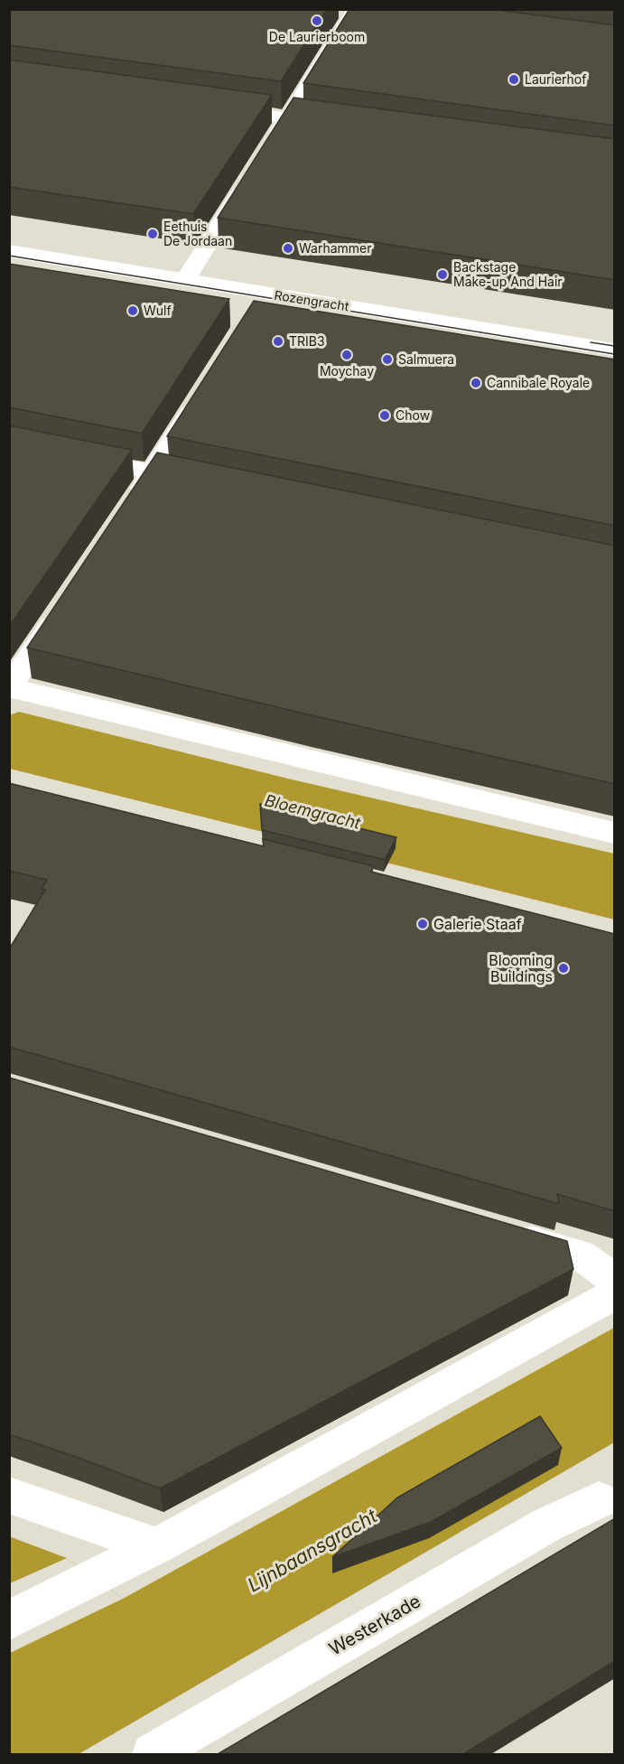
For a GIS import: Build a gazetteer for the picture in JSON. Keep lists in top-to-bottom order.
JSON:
{
  "streets": {
    "street": ["Rozengracht", "Westerkade"]
  },
  "water": ["Bloemgracht", "Lijnbaansgracht"],
  "places": [
    "De Laurierboom",
    "Laurierhof",
    "Eethuis De Jordaan",
    "Warhammer",
    "Backstage Make-up And Hair",
    "Wulf",
    "TRIB3",
    "Moychay",
    "Salmuera",
    "Cannibale Royale",
    "Chow",
    "Galerie Staaf",
    "Blooming Buildings"
  ]
}
